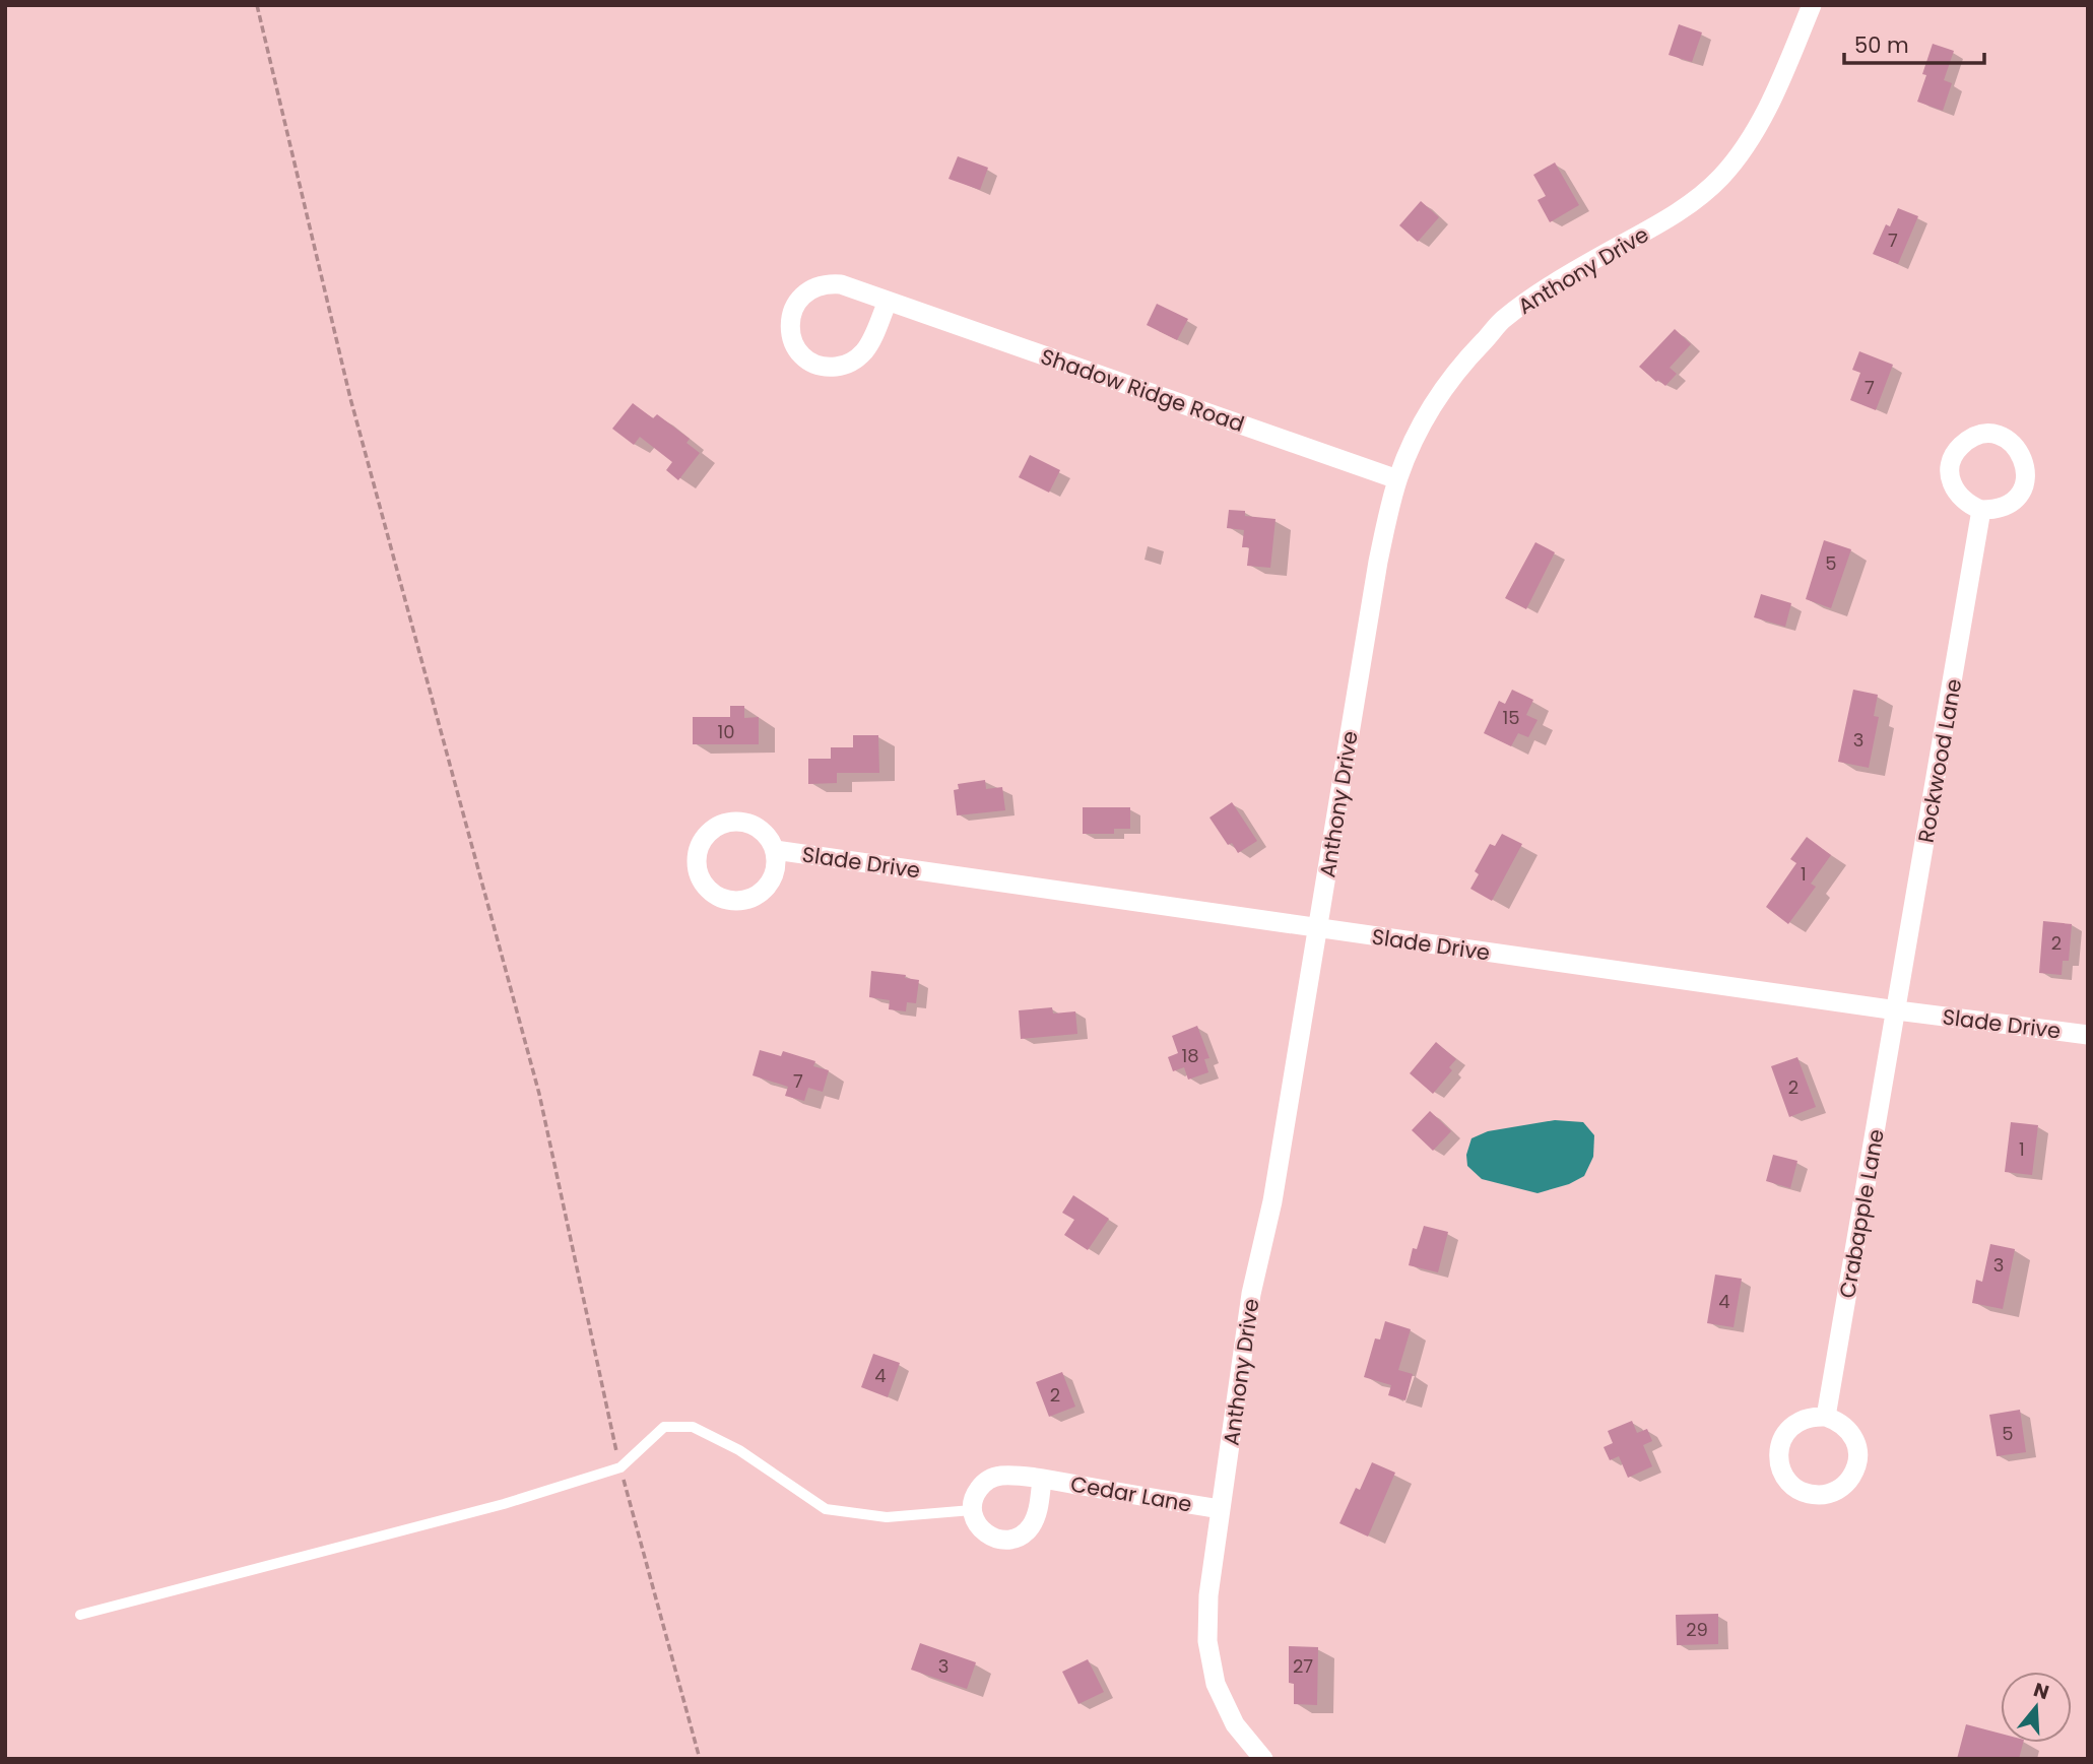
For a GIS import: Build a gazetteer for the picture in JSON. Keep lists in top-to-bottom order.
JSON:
{
  "streets": {
    "street": [
      "Anthony Drive",
      "Shadow Ridge Road",
      "Rockwood Lane",
      "Slade Drive",
      "Crabapple Lane",
      "Cedar Lane"
    ]
  },
  "crossings": [
    ["Anthony Drive", "Shadow Ridge Road"],
    ["Anthony Drive", "Slade Drive"],
    ["Anthony Drive", "Cedar Lane"],
    ["Rockwood Lane", "Slade Drive"],
    ["Rockwood Lane", "Crabapple Lane"],
    ["Slade Drive", "Crabapple Lane"]
  ],
  "house_numbers": [
    "7",
    "7",
    "5",
    "15",
    "10",
    "3",
    "1",
    "2",
    "18",
    "7",
    "2",
    "1",
    "3",
    "4",
    "4",
    "2",
    "5",
    "29",
    "3",
    "27"
  ],
  "scale_bar": "50 m",
  "north": "top"
}
